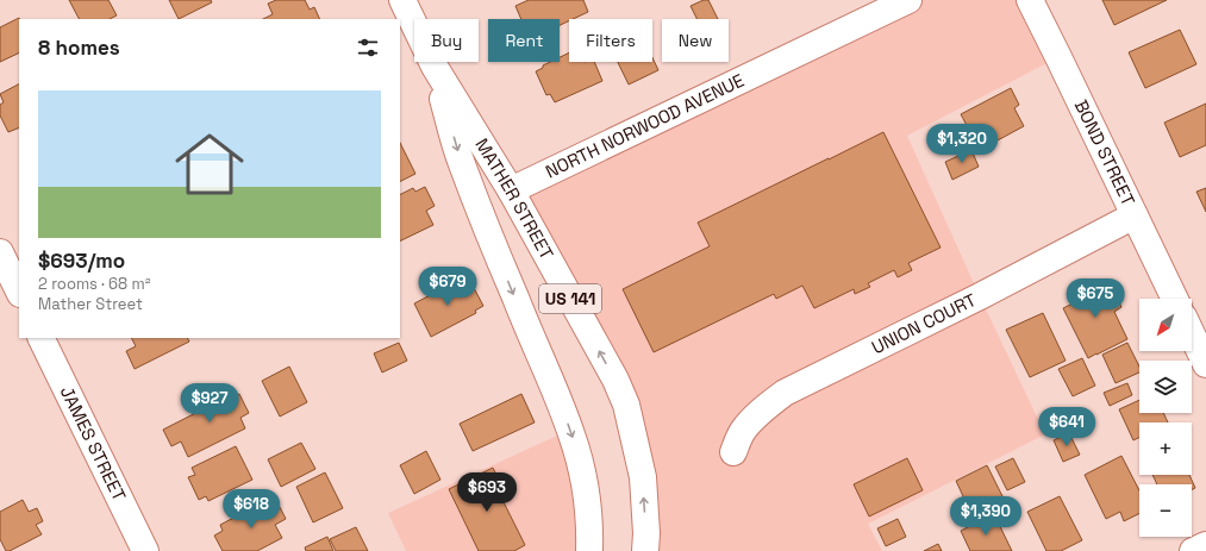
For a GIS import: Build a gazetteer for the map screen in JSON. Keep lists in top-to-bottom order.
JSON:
{
  "streets": {
    "street": [
      "NORTH NORWOOD AVENUE",
      "BOND STREET",
      "MATHER STREET",
      "US 141",
      "UNION COURT",
      "JAMES STREET"
    ]
  },
  "crossings": [
    ["NORTH NORWOOD AVENUE", "MATHER STREET"],
    ["BOND STREET", "UNION COURT"]
  ],
  "north": "bottom left",
  "page": {
    "chip": [
      "Buy",
      "Rent",
      "Filters",
      "New"
    ],
    "heading": "8 homes",
    "list": [
      {
        "name": "$693/mo",
        "note": "2 rooms · 68 m² · Mather Street"
      }
    ],
    "price": [
      "$1,320",
      "$679",
      "$675",
      "$927",
      "$641",
      "$693",
      "$618",
      "$1,390"
    ],
    "map_buttons": ["+", "−"]
  }
}
